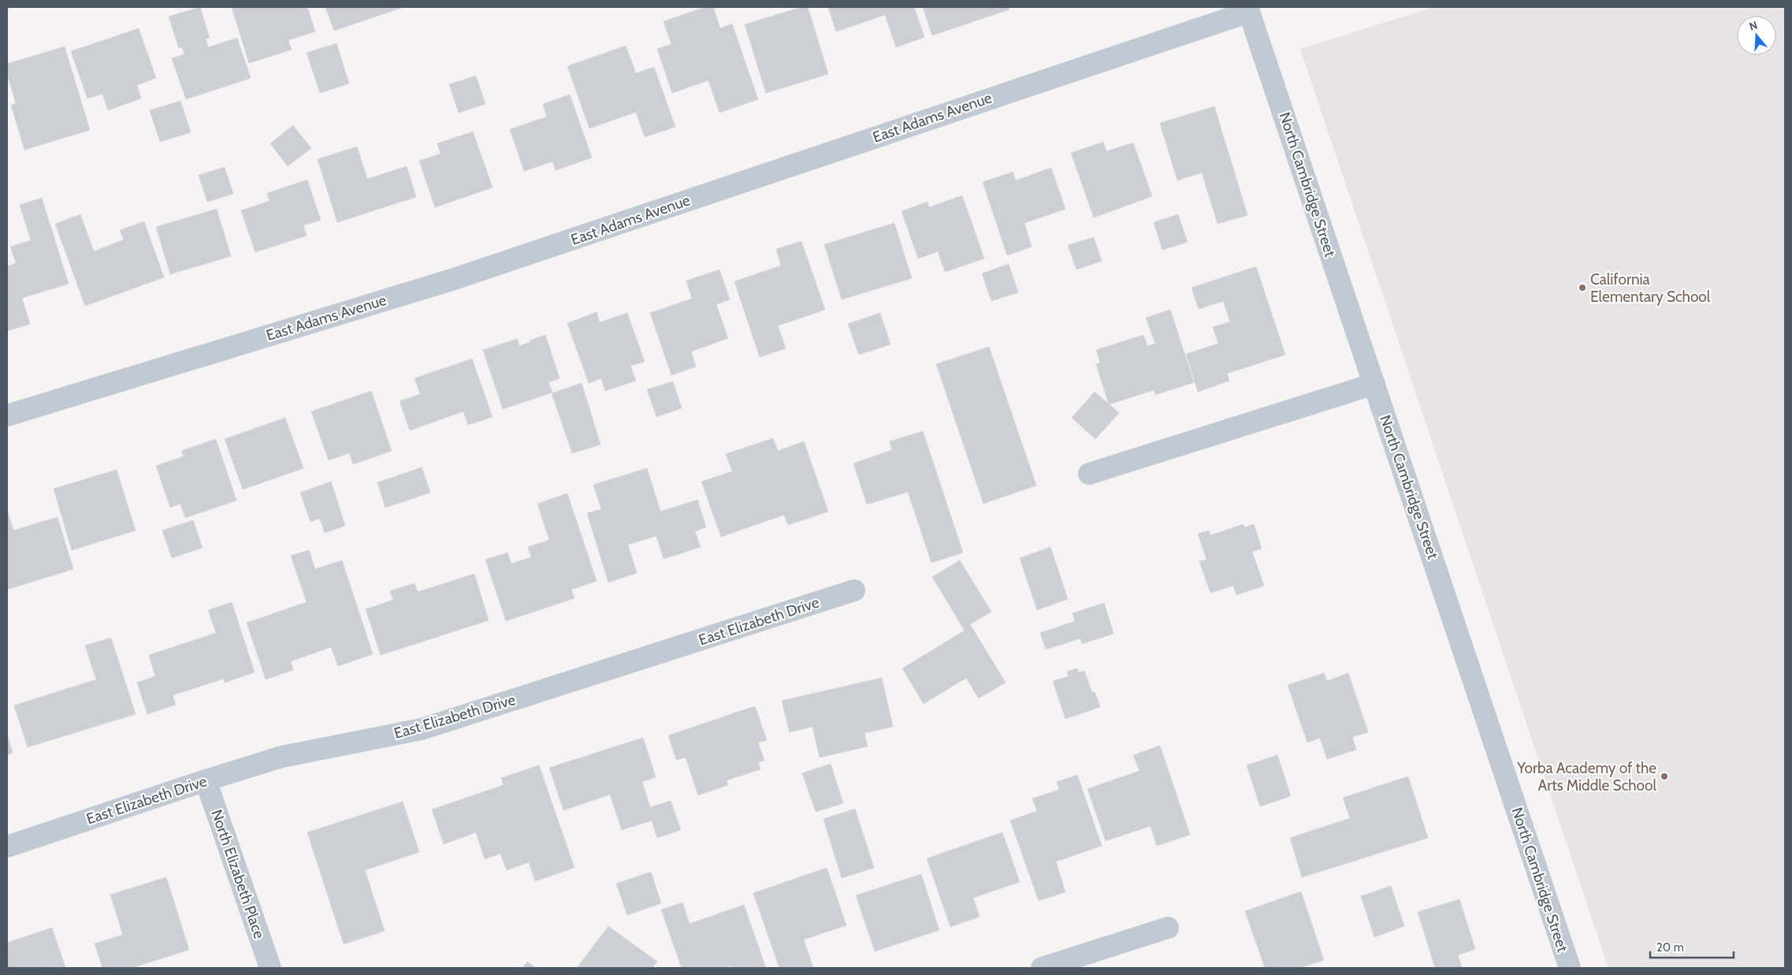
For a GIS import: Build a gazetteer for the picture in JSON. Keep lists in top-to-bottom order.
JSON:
{
  "streets": {
    "street": [
      "East Adams Avenue",
      "North Cambridge Street",
      "East Elizabeth Drive",
      "North Elizabeth Place"
    ]
  },
  "crossings": [
    ["East Adams Avenue", "North Cambridge Street"],
    ["East Elizabeth Drive", "North Elizabeth Place"]
  ],
  "places": ["California Elementary School", "Yorba Academy of the Arts Middle School"],
  "scale_bar": "20 m",
  "north": "top"
}
